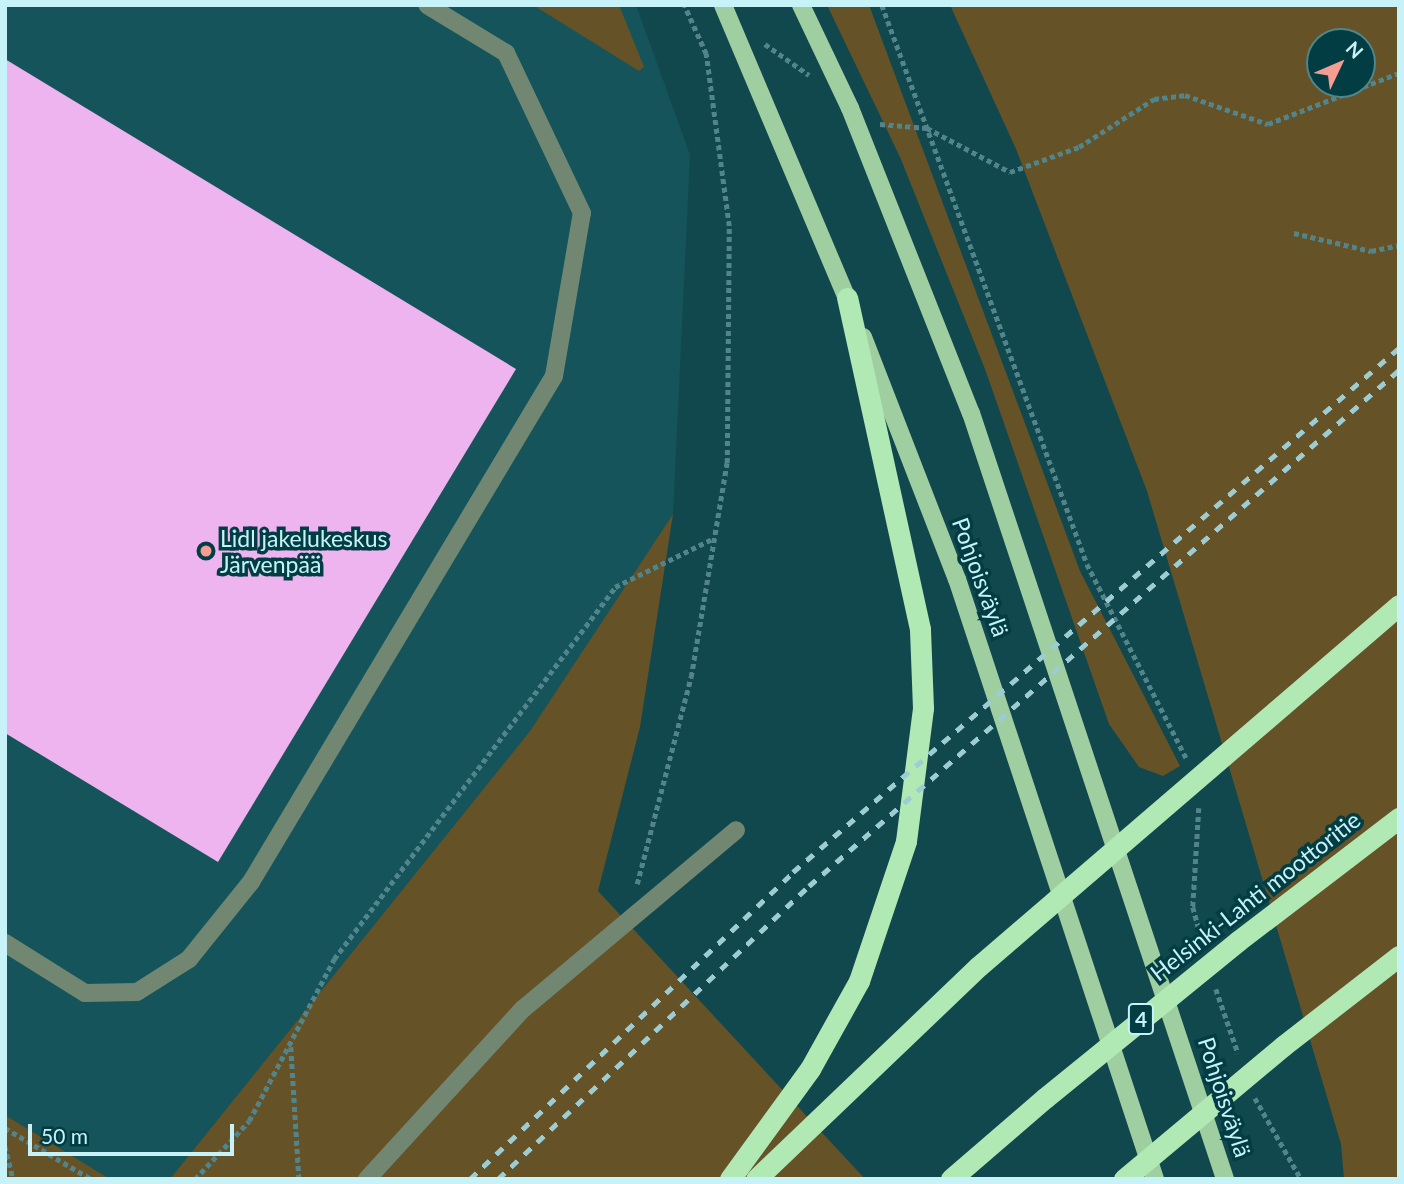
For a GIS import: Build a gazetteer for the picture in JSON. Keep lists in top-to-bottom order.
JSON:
{
  "streets": {
    "highway": ["Helsinki-Lahti moottoritie", "4"],
    "main road": ["Pohjoisväylä"]
  },
  "places": ["Lidl jakelukeskus Järvenpää"],
  "scale_bar": "50 m",
  "north": "top right"
}
